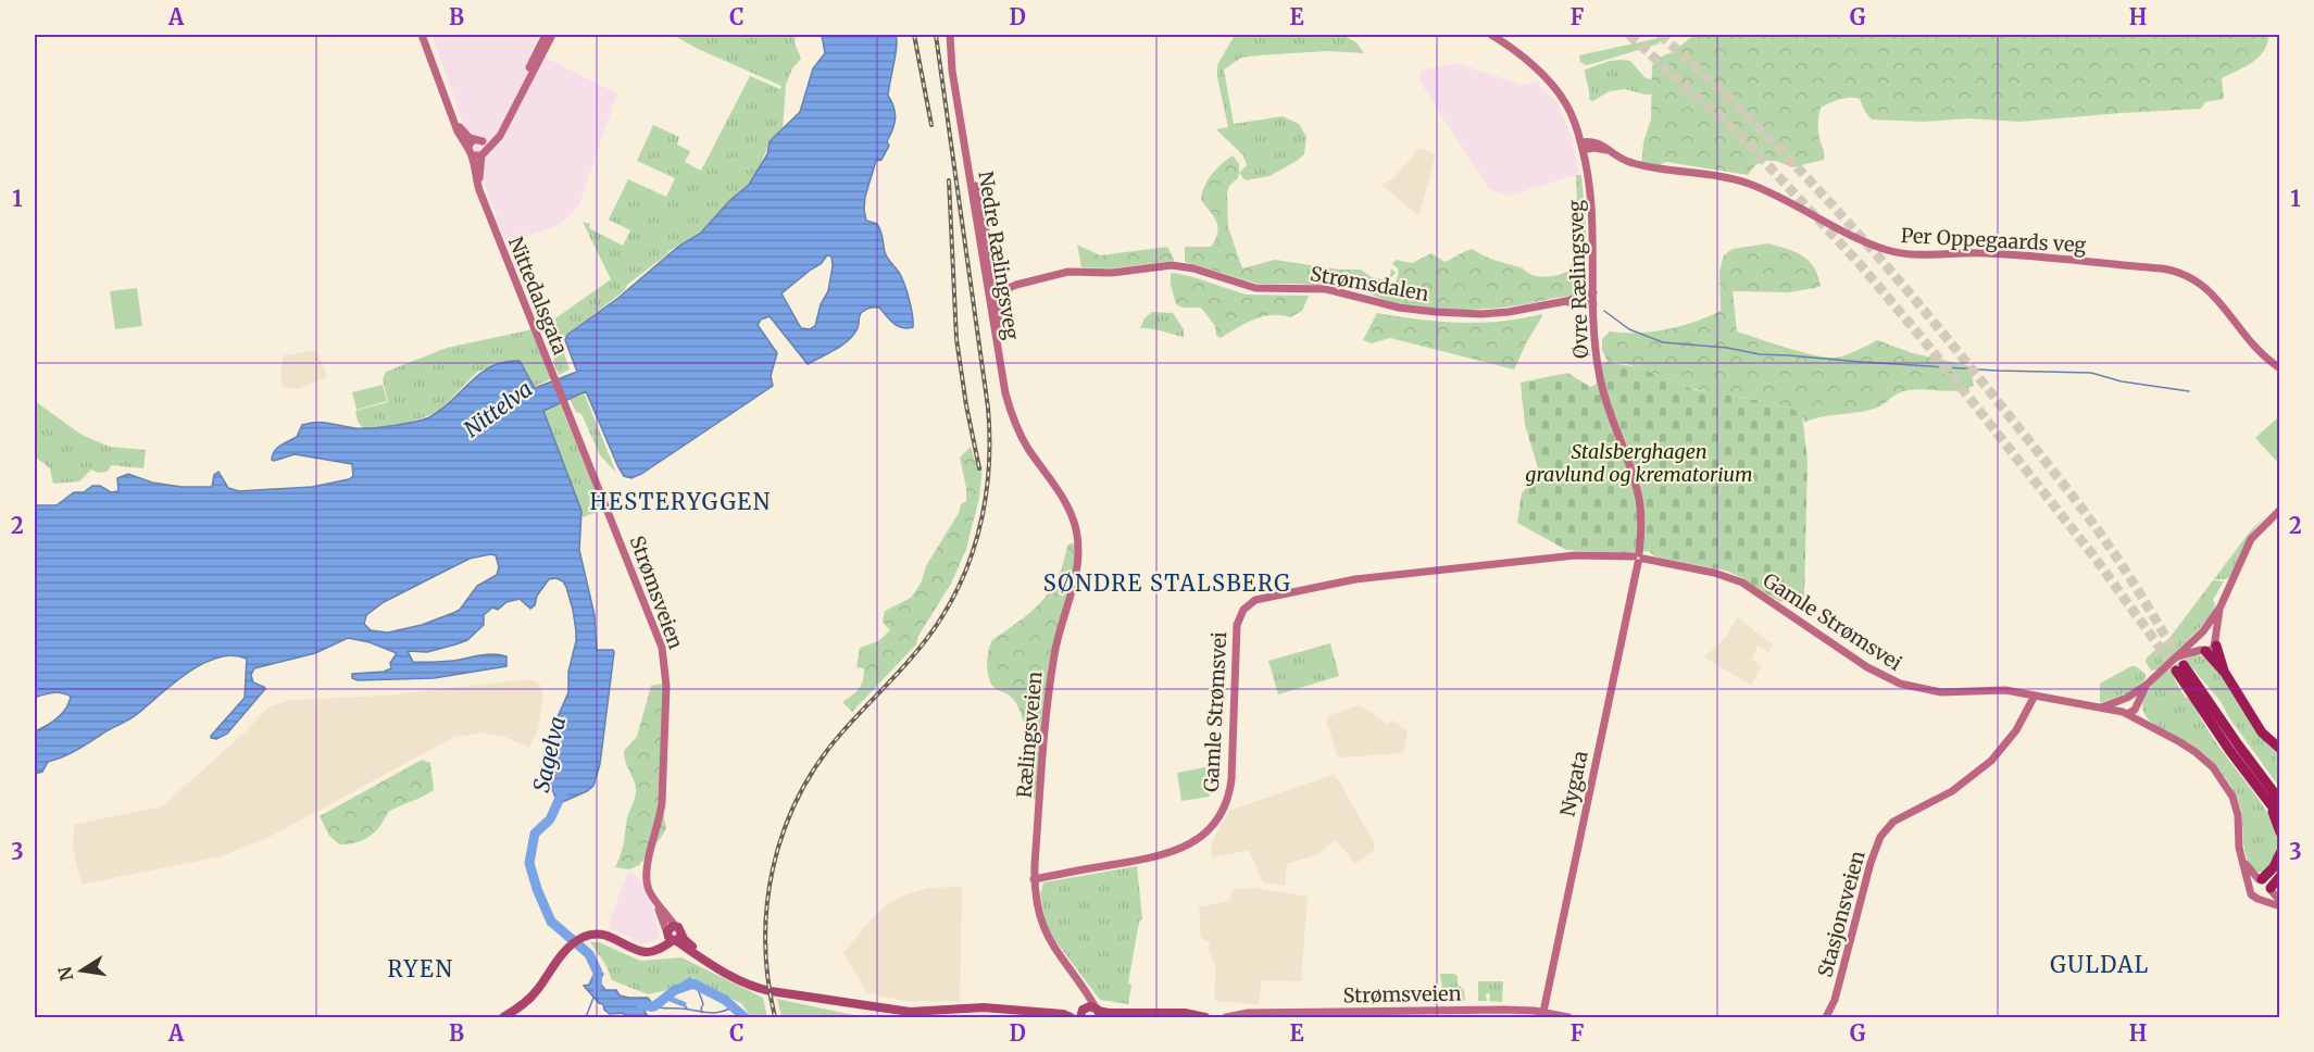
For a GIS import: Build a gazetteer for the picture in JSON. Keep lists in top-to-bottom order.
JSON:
{
  "streets": {
    "main road": [
      "Per Oppegaards veg",
      "Nedre Rælingsveg",
      "Øvre Rælingsveg",
      "Strømsdalen",
      "Nittedalsgata",
      "Strømsveien",
      "Gamle Strømsvei",
      "Rælingsveien",
      "Nygata",
      "Stasjonsveien"
    ]
  },
  "crossings": [
    ["Per Oppegaards veg", "Øvre Rælingsveg"],
    ["Nedre Rælingsveg", "Strømsdalen"],
    ["Nedre Rælingsveg", "Rælingsveien"],
    ["Øvre Rælingsveg", "Strømsdalen"],
    ["Øvre Rælingsveg", "Gamle Strømsvei"],
    ["Øvre Rælingsveg", "Nygata"],
    ["Nittedalsgata", "Strømsveien"],
    ["Strømsveien", "Nygata"],
    ["Gamle Strømsvei", "Rælingsveien"],
    ["Gamle Strømsvei", "Nygata"],
    ["Gamle Strømsvei", "Stasjonsveien"]
  ],
  "districts": [
    "HESTERYGGEN",
    "SØNDRE STALSBERG",
    "GULDAL",
    "RYEN"
  ],
  "water": ["Nittelva", "Sagelva"],
  "parks": ["Stalsberghagen gravlund og krematorium"],
  "north": "left",
  "grid": {
    "columns": [
      "A",
      "B",
      "C",
      "D",
      "E",
      "F",
      "G",
      "H"
    ],
    "rows": ["1", "2", "3"]
  }
}
